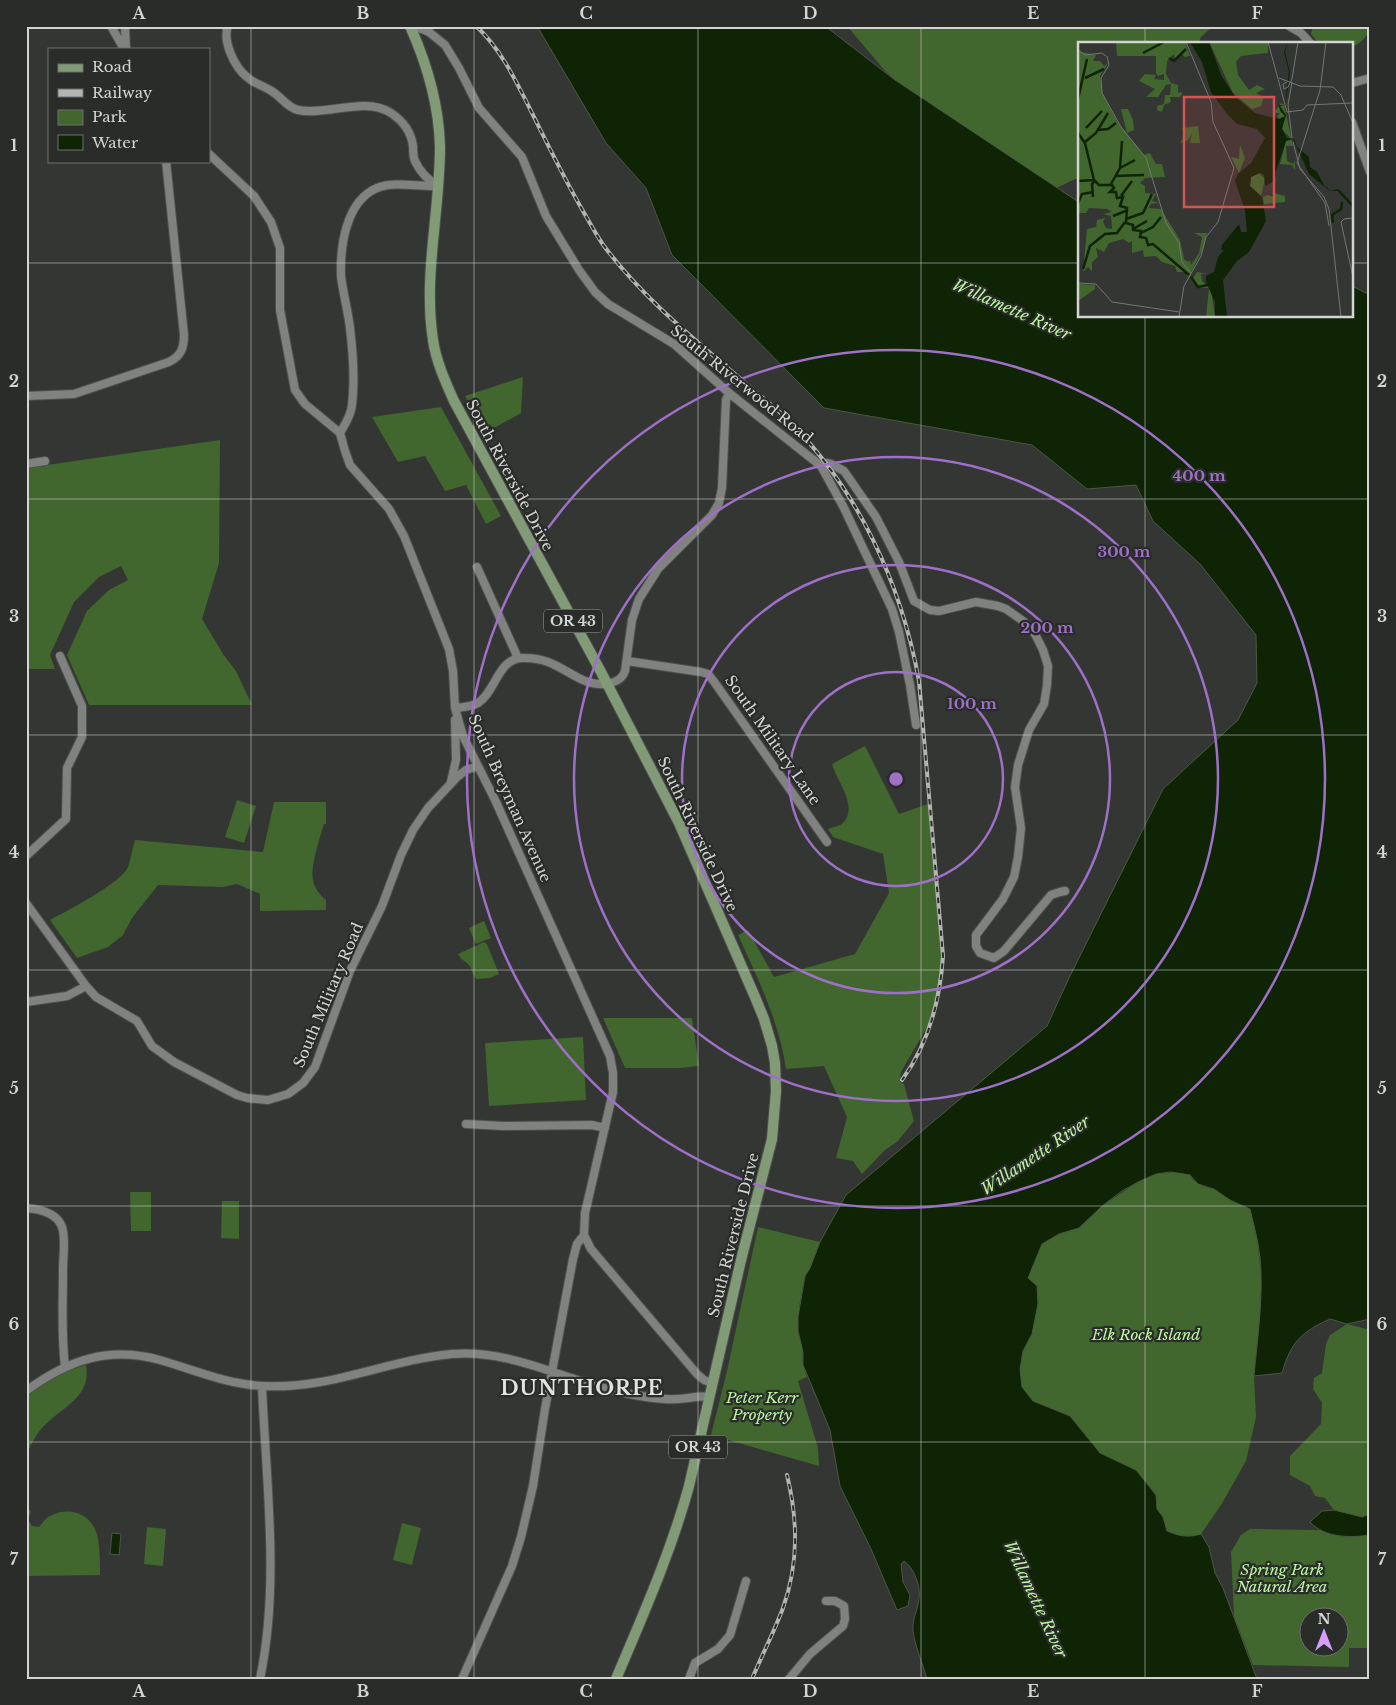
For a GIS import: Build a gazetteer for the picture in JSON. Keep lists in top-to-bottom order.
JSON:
{
  "streets": {
    "main road": ["South Riverside Drive", "OR 43"],
    "street": [
      "South Riverwood Road",
      "South Military Lane",
      "South Breyman Avenue",
      "South Military Road"
    ]
  },
  "crossings": [
    ["South Riverwood Road", "South Riverside Drive"],
    ["South Breyman Avenue", "South Military Road"]
  ],
  "districts": ["DUNTHORPE"],
  "water": ["Willamette River"],
  "parks": ["Elk Rock Island", "Peter Kerr Property", "Spring Park Natural Area"],
  "legend": [
    "Road",
    "Railway",
    "Park",
    "Water"
  ],
  "north": "top",
  "grid": {
    "columns": [
      "A",
      "B",
      "C",
      "D",
      "E",
      "F"
    ],
    "rows": [
      "1",
      "2",
      "3",
      "4",
      "5",
      "6",
      "7"
    ]
  },
  "rings": [
    "400 m",
    "300 m",
    "200 m",
    "100 m"
  ]
}
